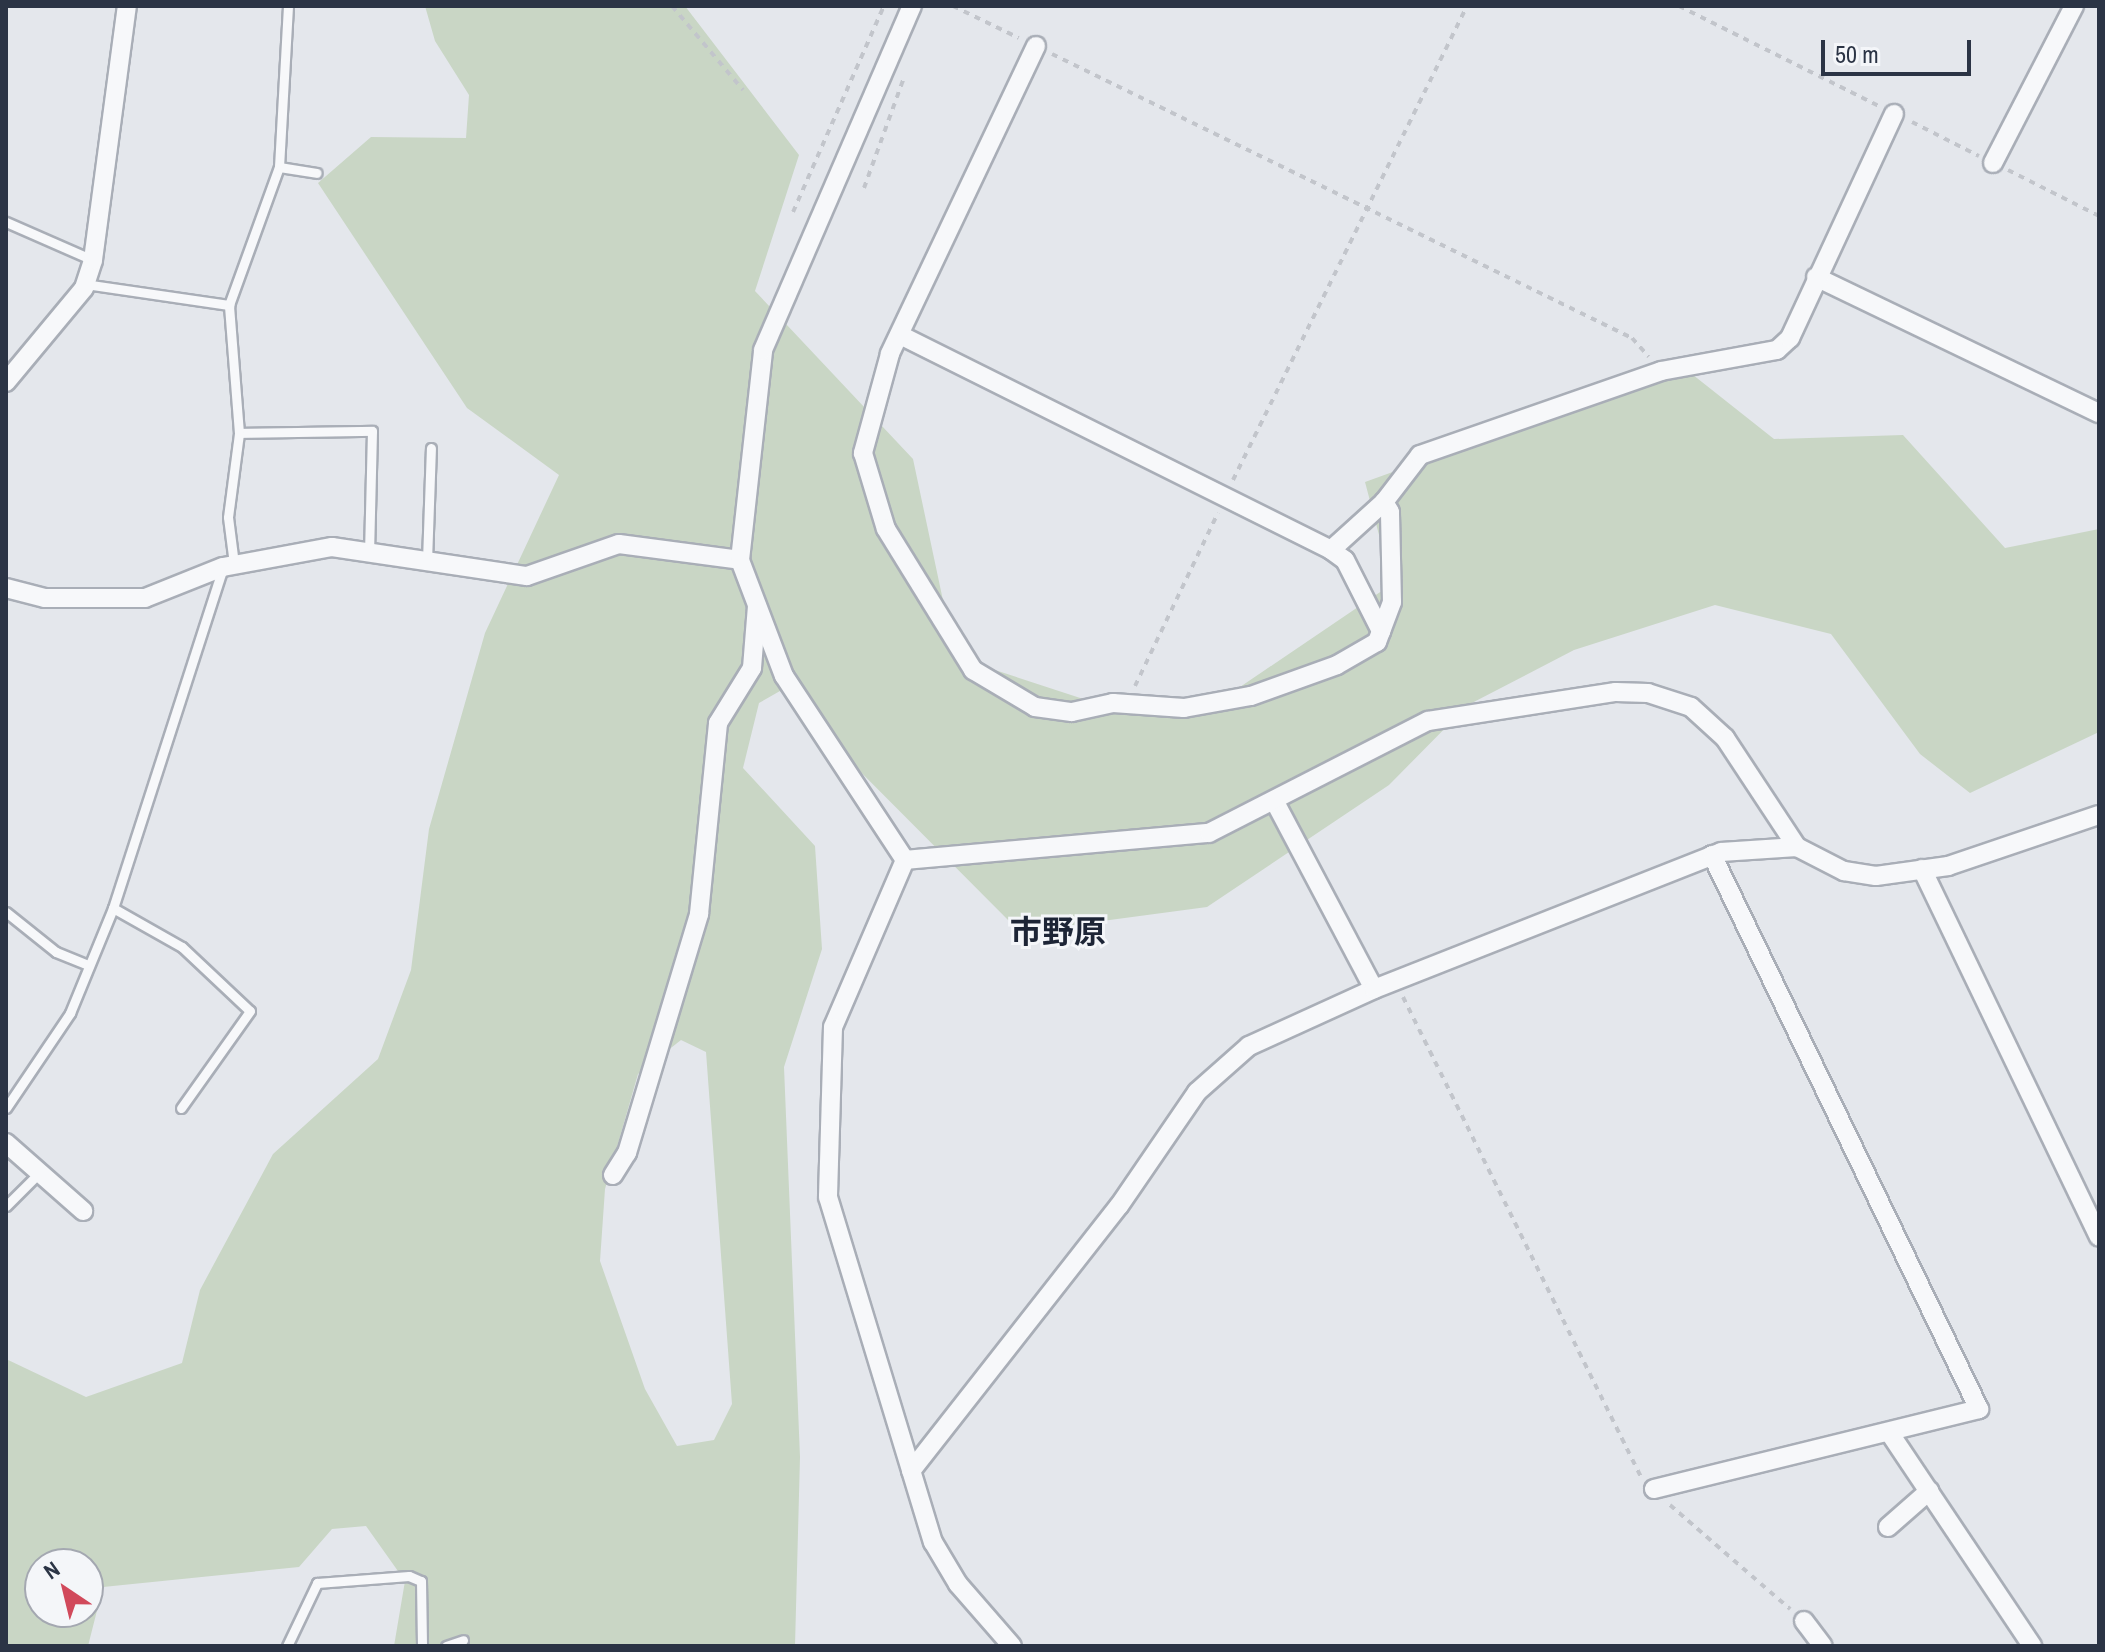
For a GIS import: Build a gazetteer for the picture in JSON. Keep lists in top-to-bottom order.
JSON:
{
  "districts": ["市野原"],
  "scale_bar": "50 m",
  "north": "top left"
}
